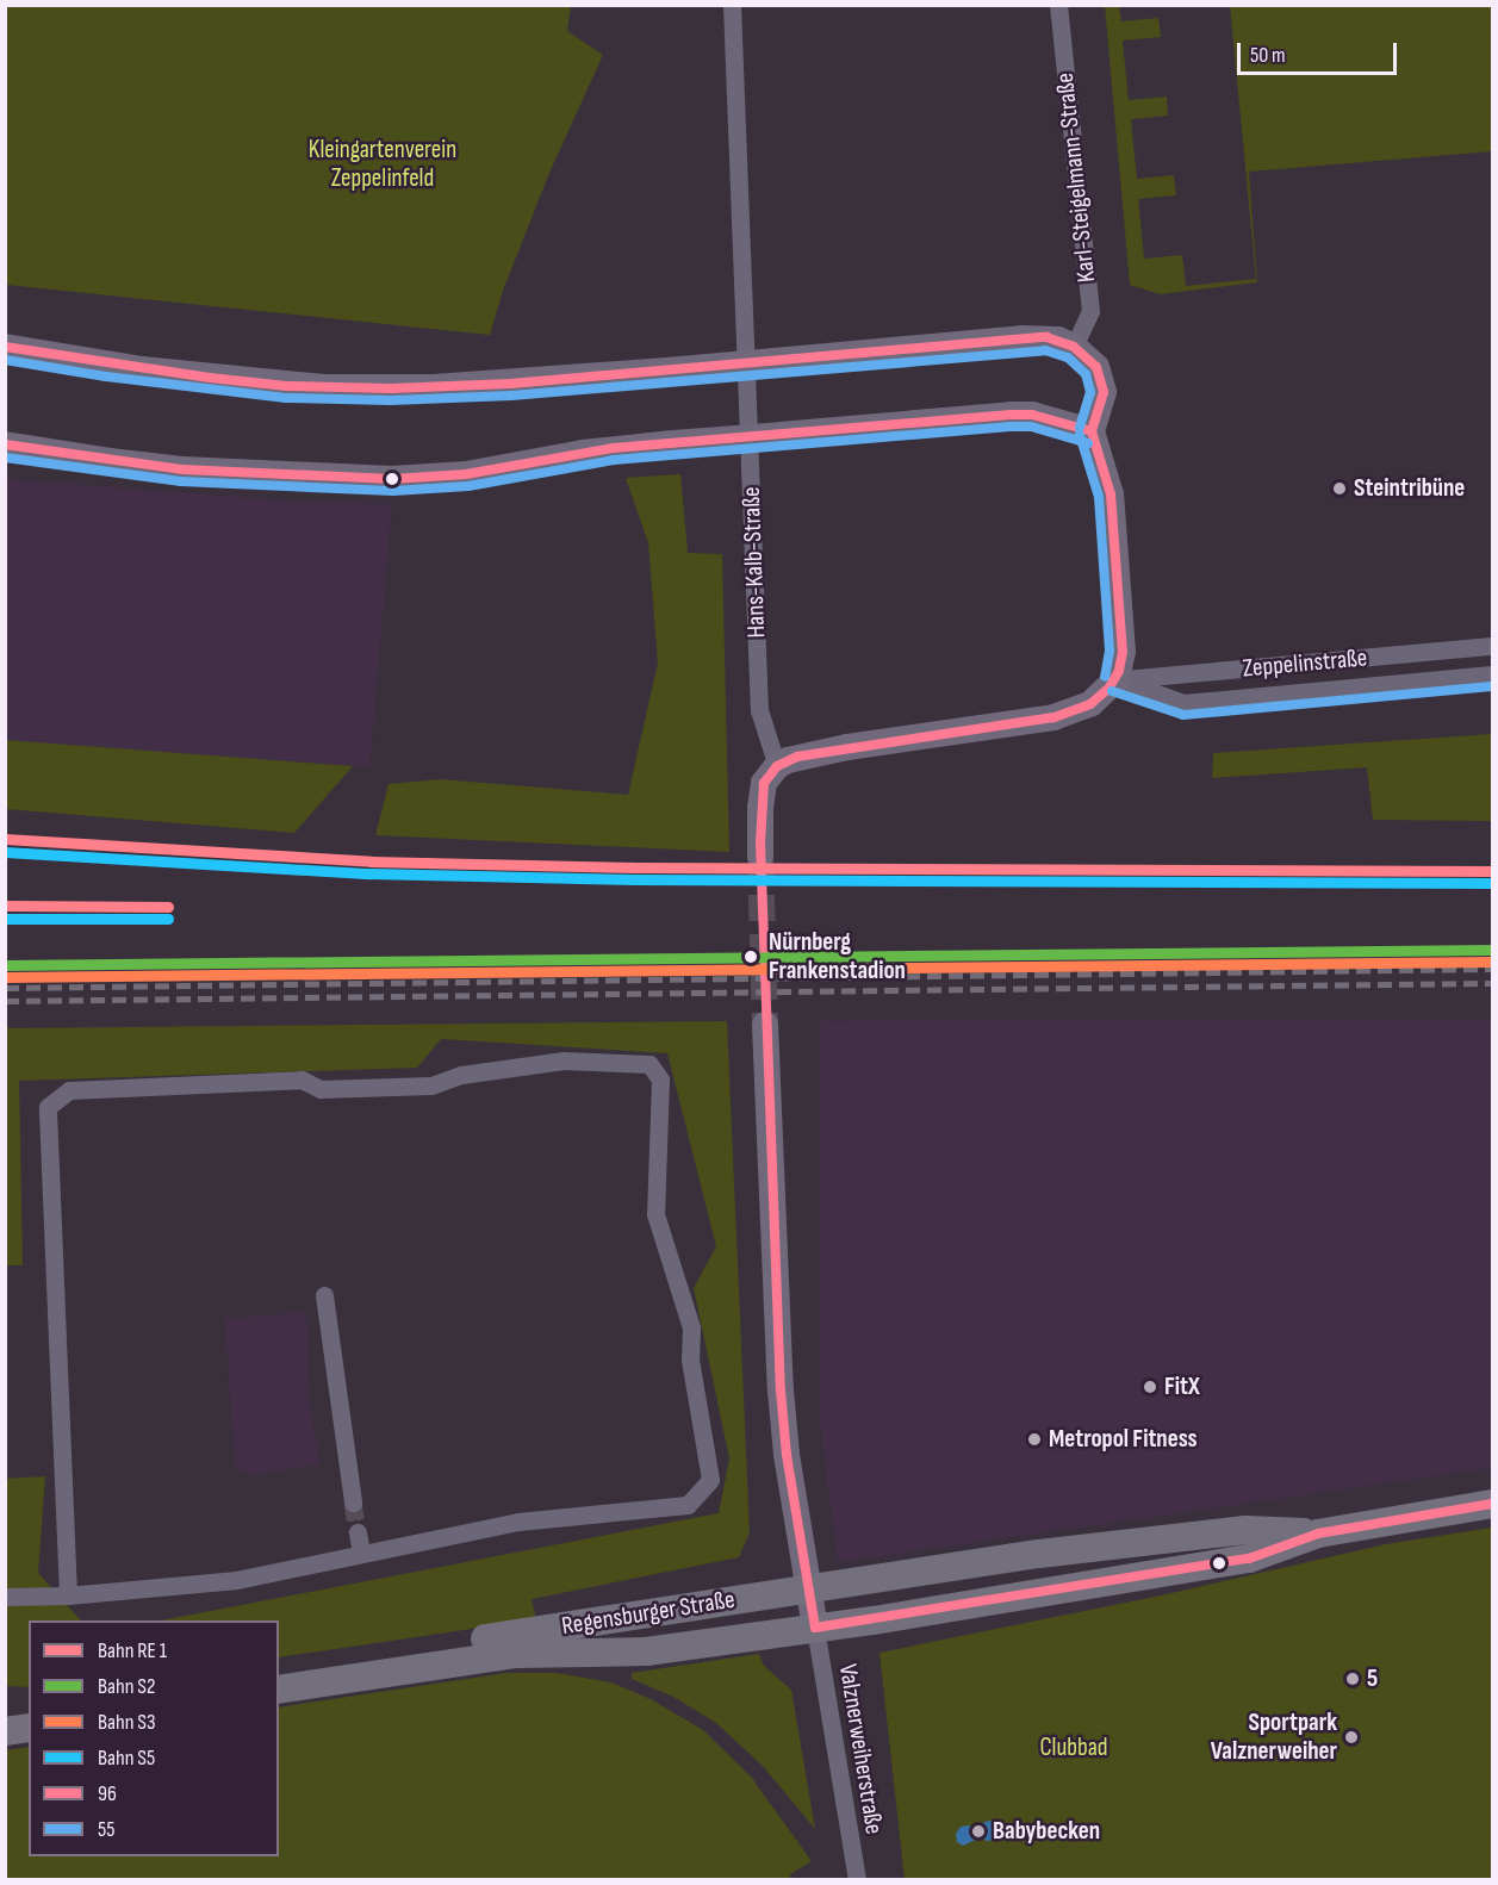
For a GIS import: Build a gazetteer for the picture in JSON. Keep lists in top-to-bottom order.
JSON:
{
  "streets": {
    "main road": ["Regensburger Straße"],
    "street": [
      "Karl-Steigelmann-Straße",
      "Hans-Kalb-Straße",
      "Zeppelinstraße",
      "Valznerweiherstraße"
    ]
  },
  "crossings": [
    ["Regensburger Straße", "Valznerweiherstraße"]
  ],
  "parks": ["Kleingartenverein Zeppelinfeld", "Clubbad"],
  "places": [
    "Steintribüne",
    "Nürnberg Frankenstadion",
    "FitX",
    "Metropol Fitness",
    "5",
    "Sportpark Valznerweiher",
    "Babybecken"
  ],
  "lines": [
    "transit line 96",
    "transit line 55",
    "rail line S5",
    "rail line S2",
    "rail line S3"
  ],
  "legend": [
    "Bahn RE 1",
    "Bahn S2",
    "Bahn S3",
    "Bahn S5",
    "96",
    "55"
  ],
  "scale_bar": "50 m"
}
